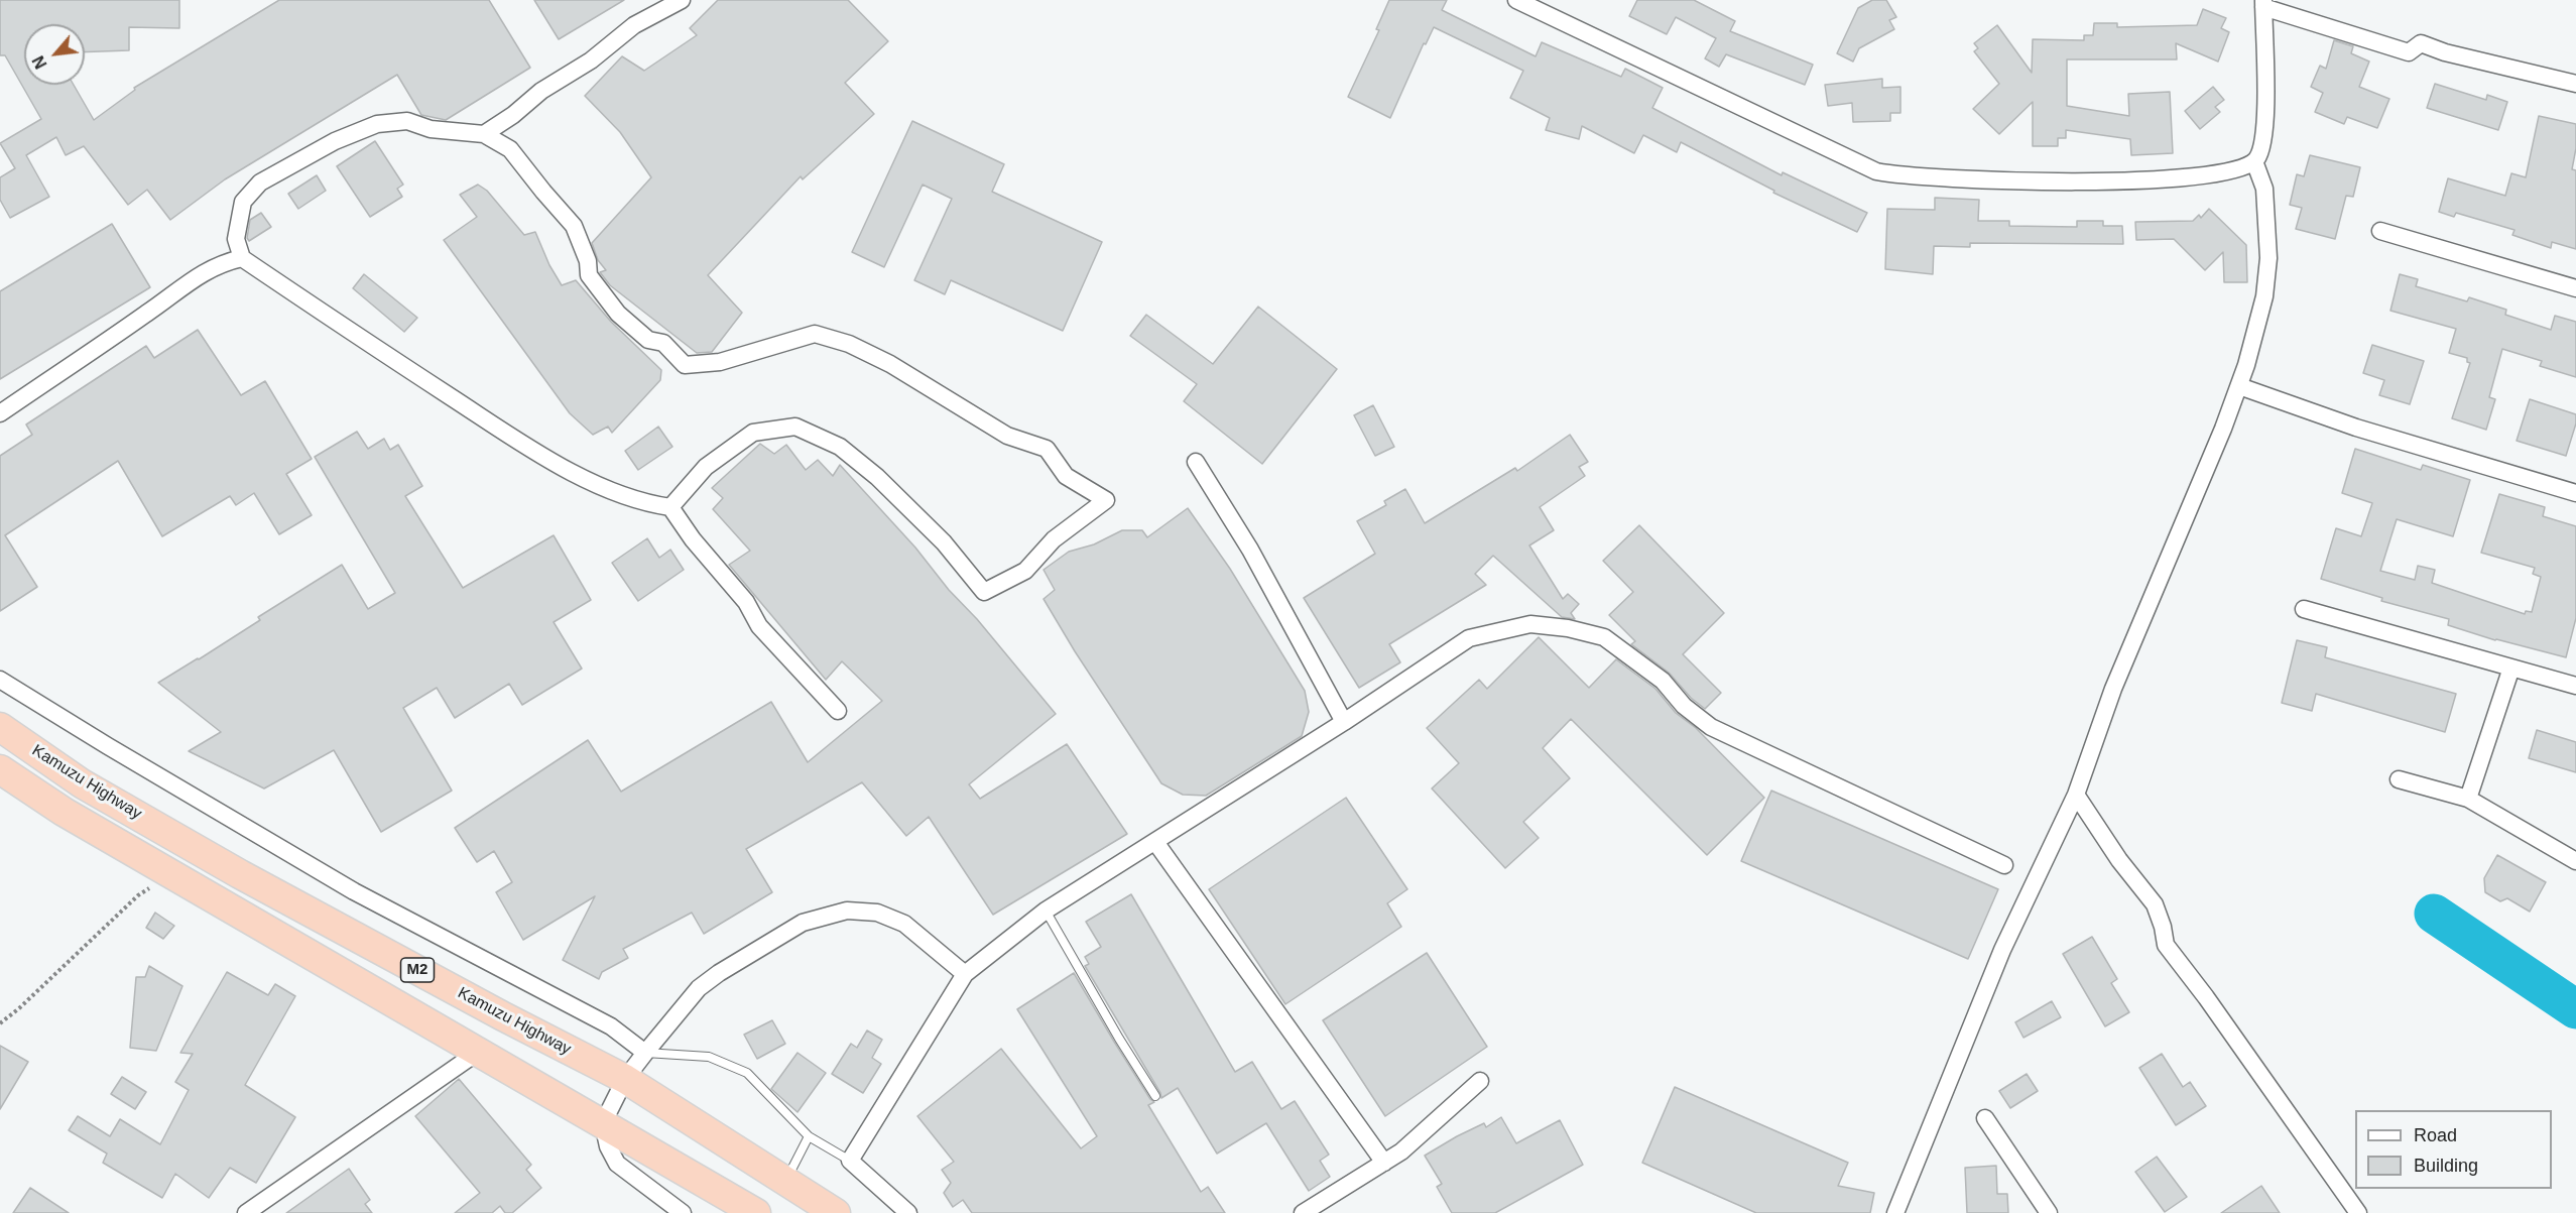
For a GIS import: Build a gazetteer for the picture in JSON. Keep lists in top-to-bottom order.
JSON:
{
  "streets": {
    "highway": ["Kamuzu Highway", "M2"]
  },
  "legend": ["Road", "Building"],
  "north": "bottom left"
}
